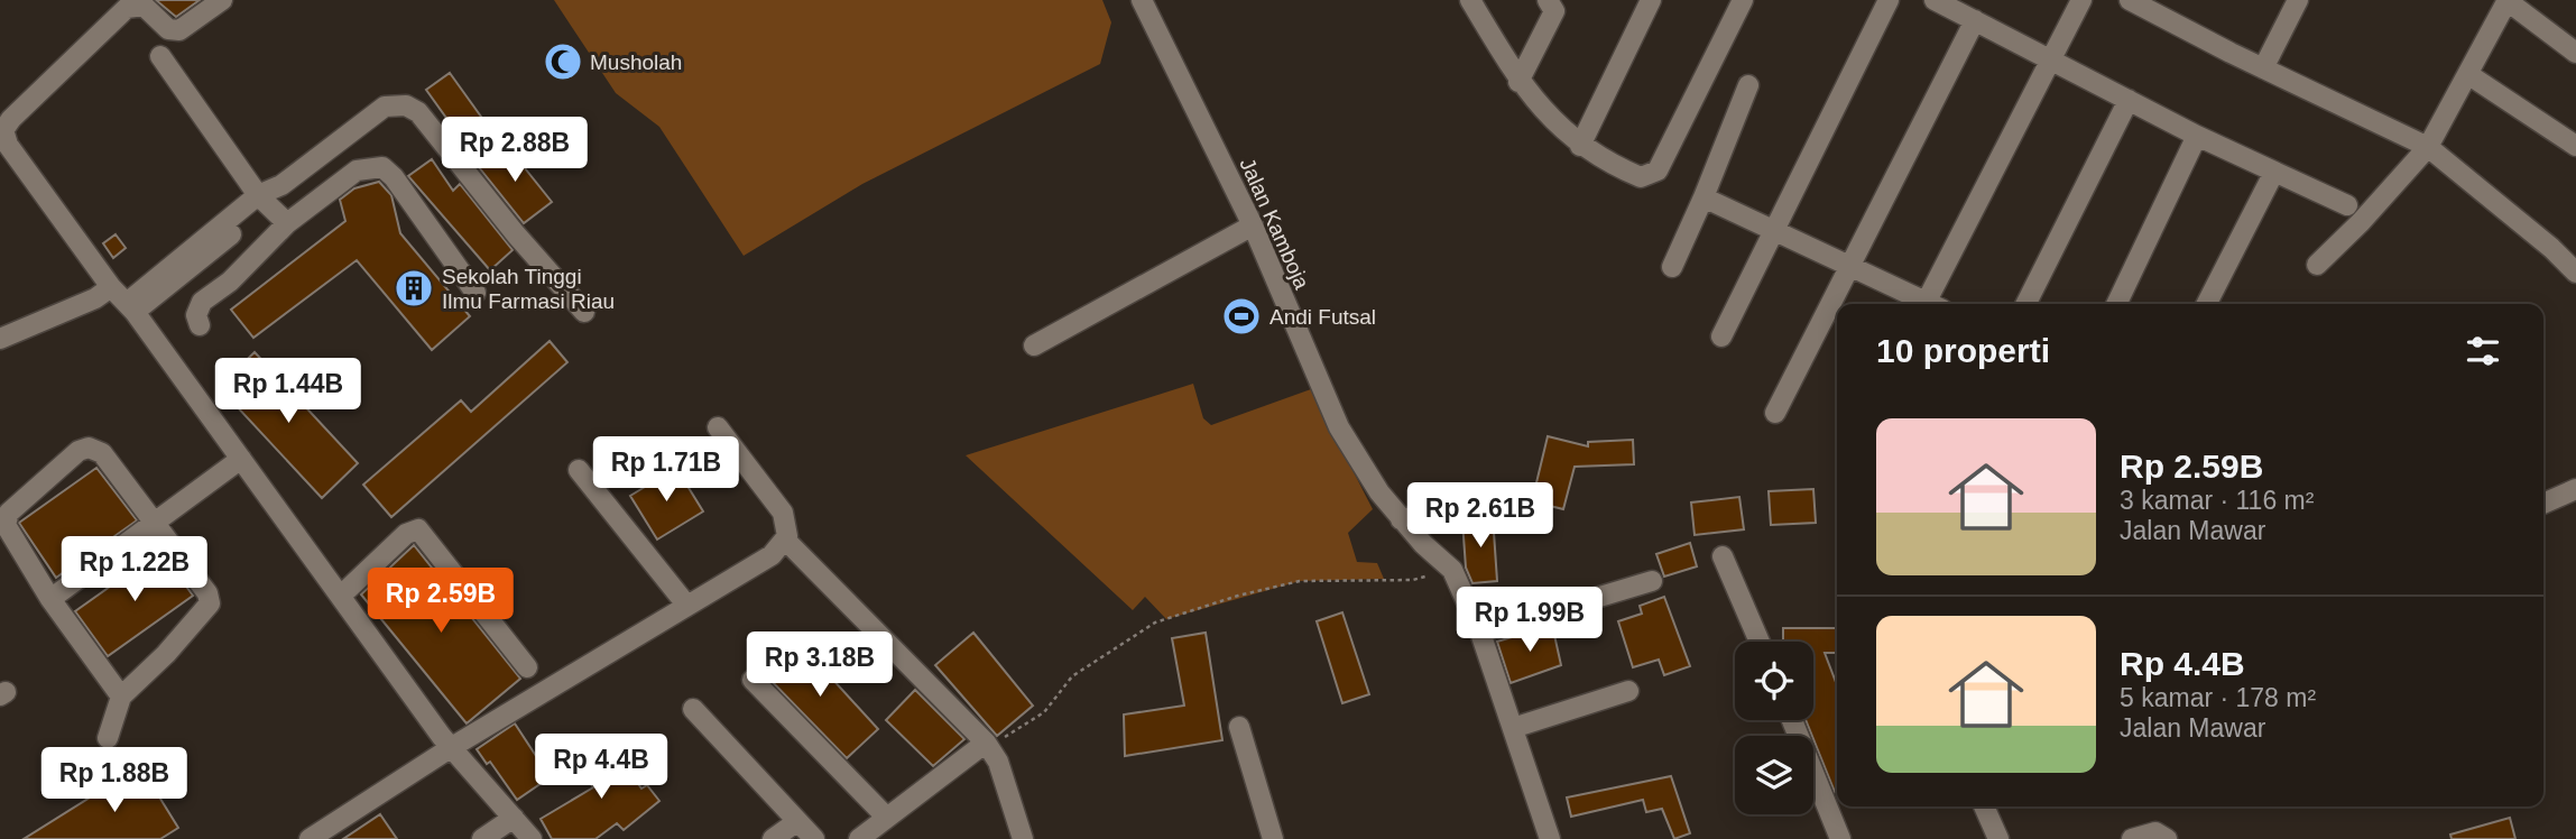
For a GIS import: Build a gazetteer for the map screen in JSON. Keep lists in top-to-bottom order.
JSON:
{
  "streets": {
    "street": ["Jalan Kamboja"]
  },
  "places": {
    "mosque": ["Musholah"],
    "building": ["Sekolah Tinggi Ilmu Farmasi Riau"],
    "sports": ["Andi Futsal"]
  },
  "page": {
    "price": [
      "Rp 2.88B",
      "Rp 1.44B",
      "Rp 1.71B",
      "Rp 2.61B",
      "Rp 1.22B",
      "Rp 2.59B",
      "Rp 1.99B",
      "Rp 3.18B",
      "Rp 4.4B",
      "Rp 1.88B"
    ],
    "heading": "10 properti",
    "list": [
      {
        "name": "Rp 2.59B",
        "note": "3 kamar · 116 m² · Jalan Mawar"
      },
      {
        "name": "Rp 4.4B",
        "note": "5 kamar · 178 m² · Jalan Mawar"
      }
    ]
  }
}
